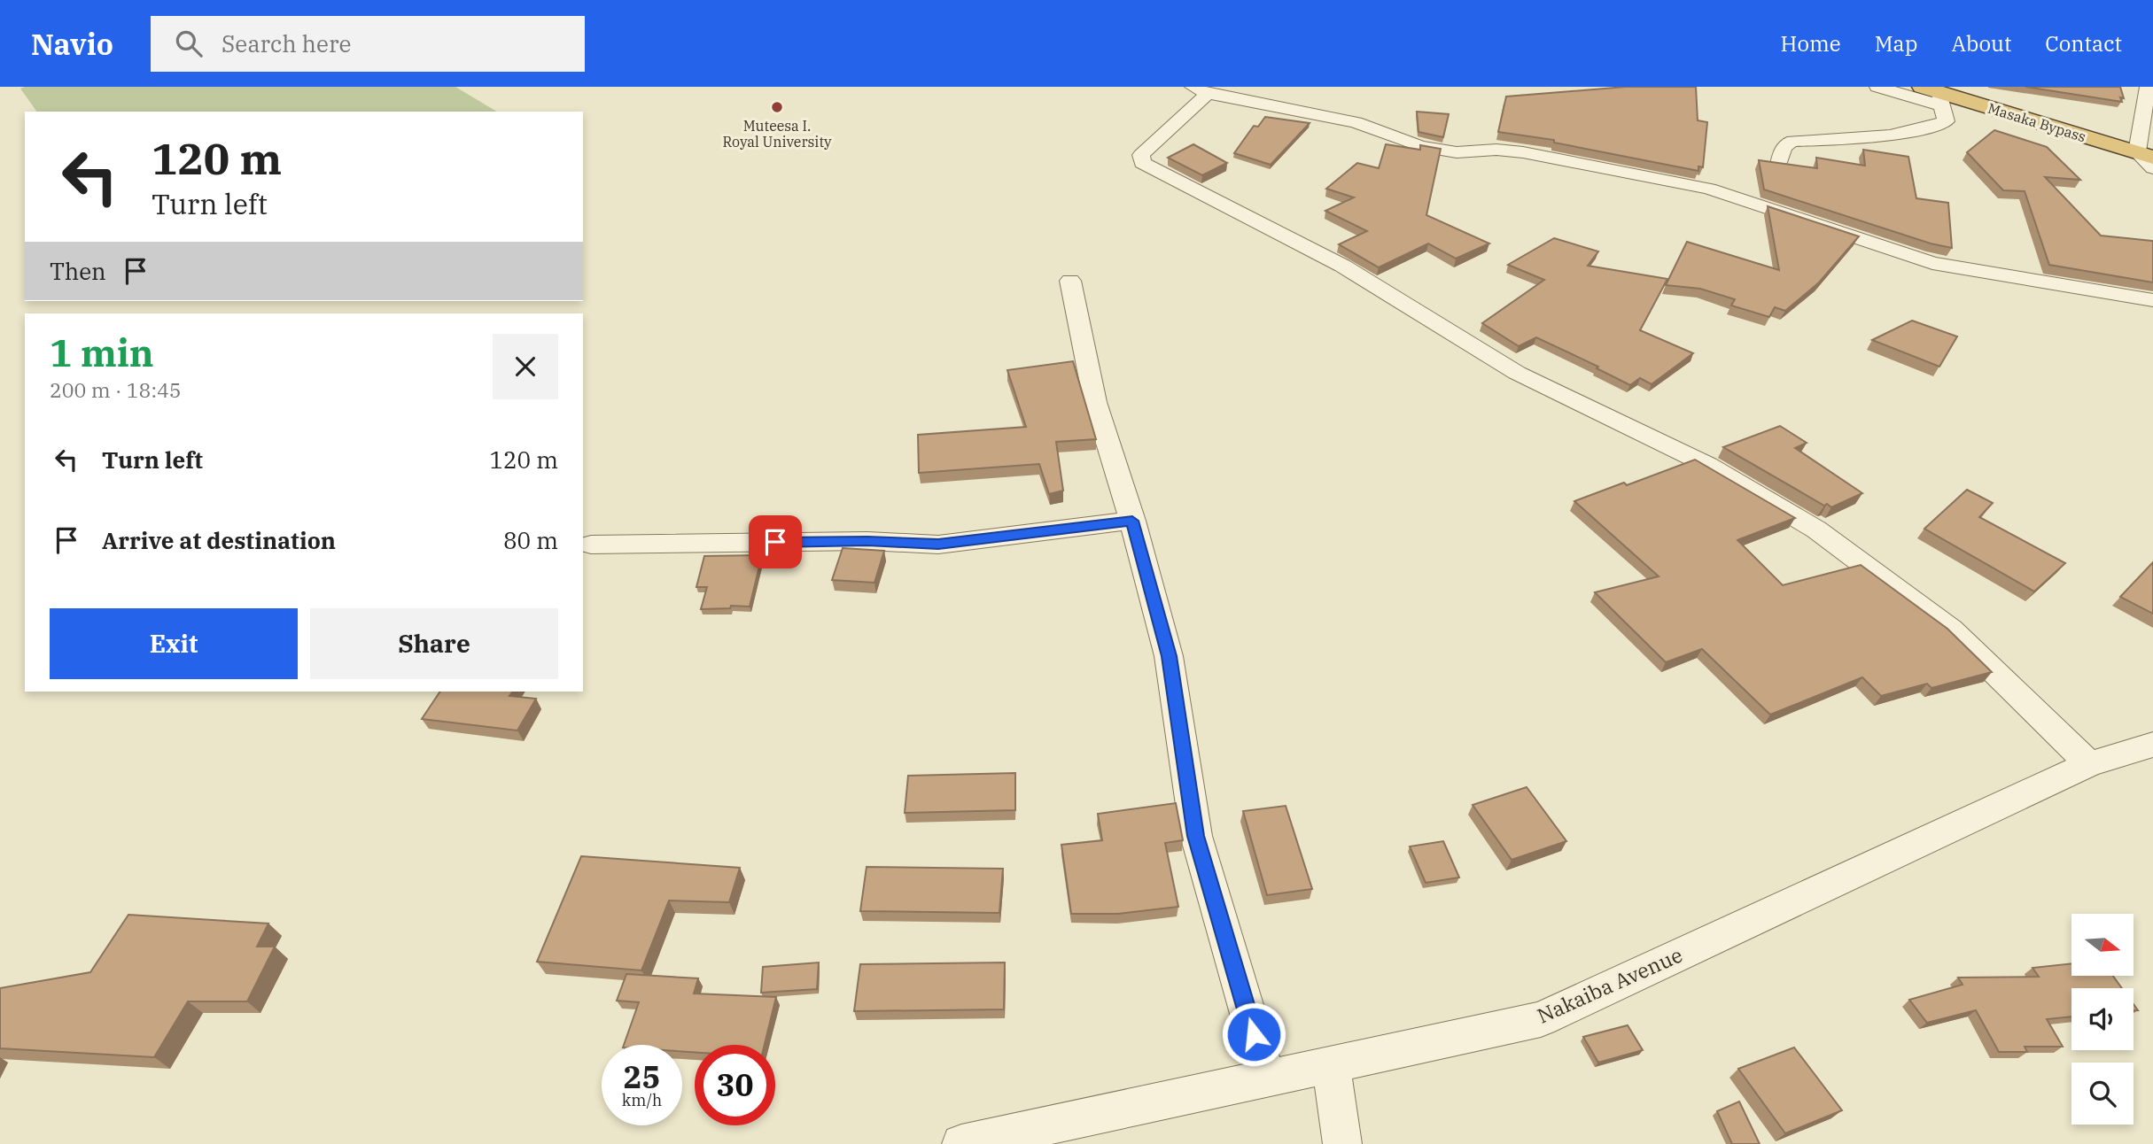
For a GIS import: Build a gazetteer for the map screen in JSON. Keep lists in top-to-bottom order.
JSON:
{
  "streets": {
    "highway": ["Masaka Bypass"],
    "street": ["Nakaiba Avenue"]
  },
  "places": ["Muteesa I. Royal University"],
  "north": "right",
  "page": {
    "header": "Navio",
    "search": "Search here",
    "nav": [
      "Home",
      "Map",
      "About",
      "Contact"
    ],
    "turn": ["120 m", "Turn left"],
    "then": "Then",
    "heading": ["1 min", "200 m · 18:45"],
    "list": [
      {
        "name": "Turn left",
        "value": "120 m"
      },
      {
        "name": "Arrive at destination",
        "value": "80 m"
      }
    ],
    "buttons": ["Exit", "Share"],
    "speed": "25 km/h",
    "limit": "30"
  }
}
